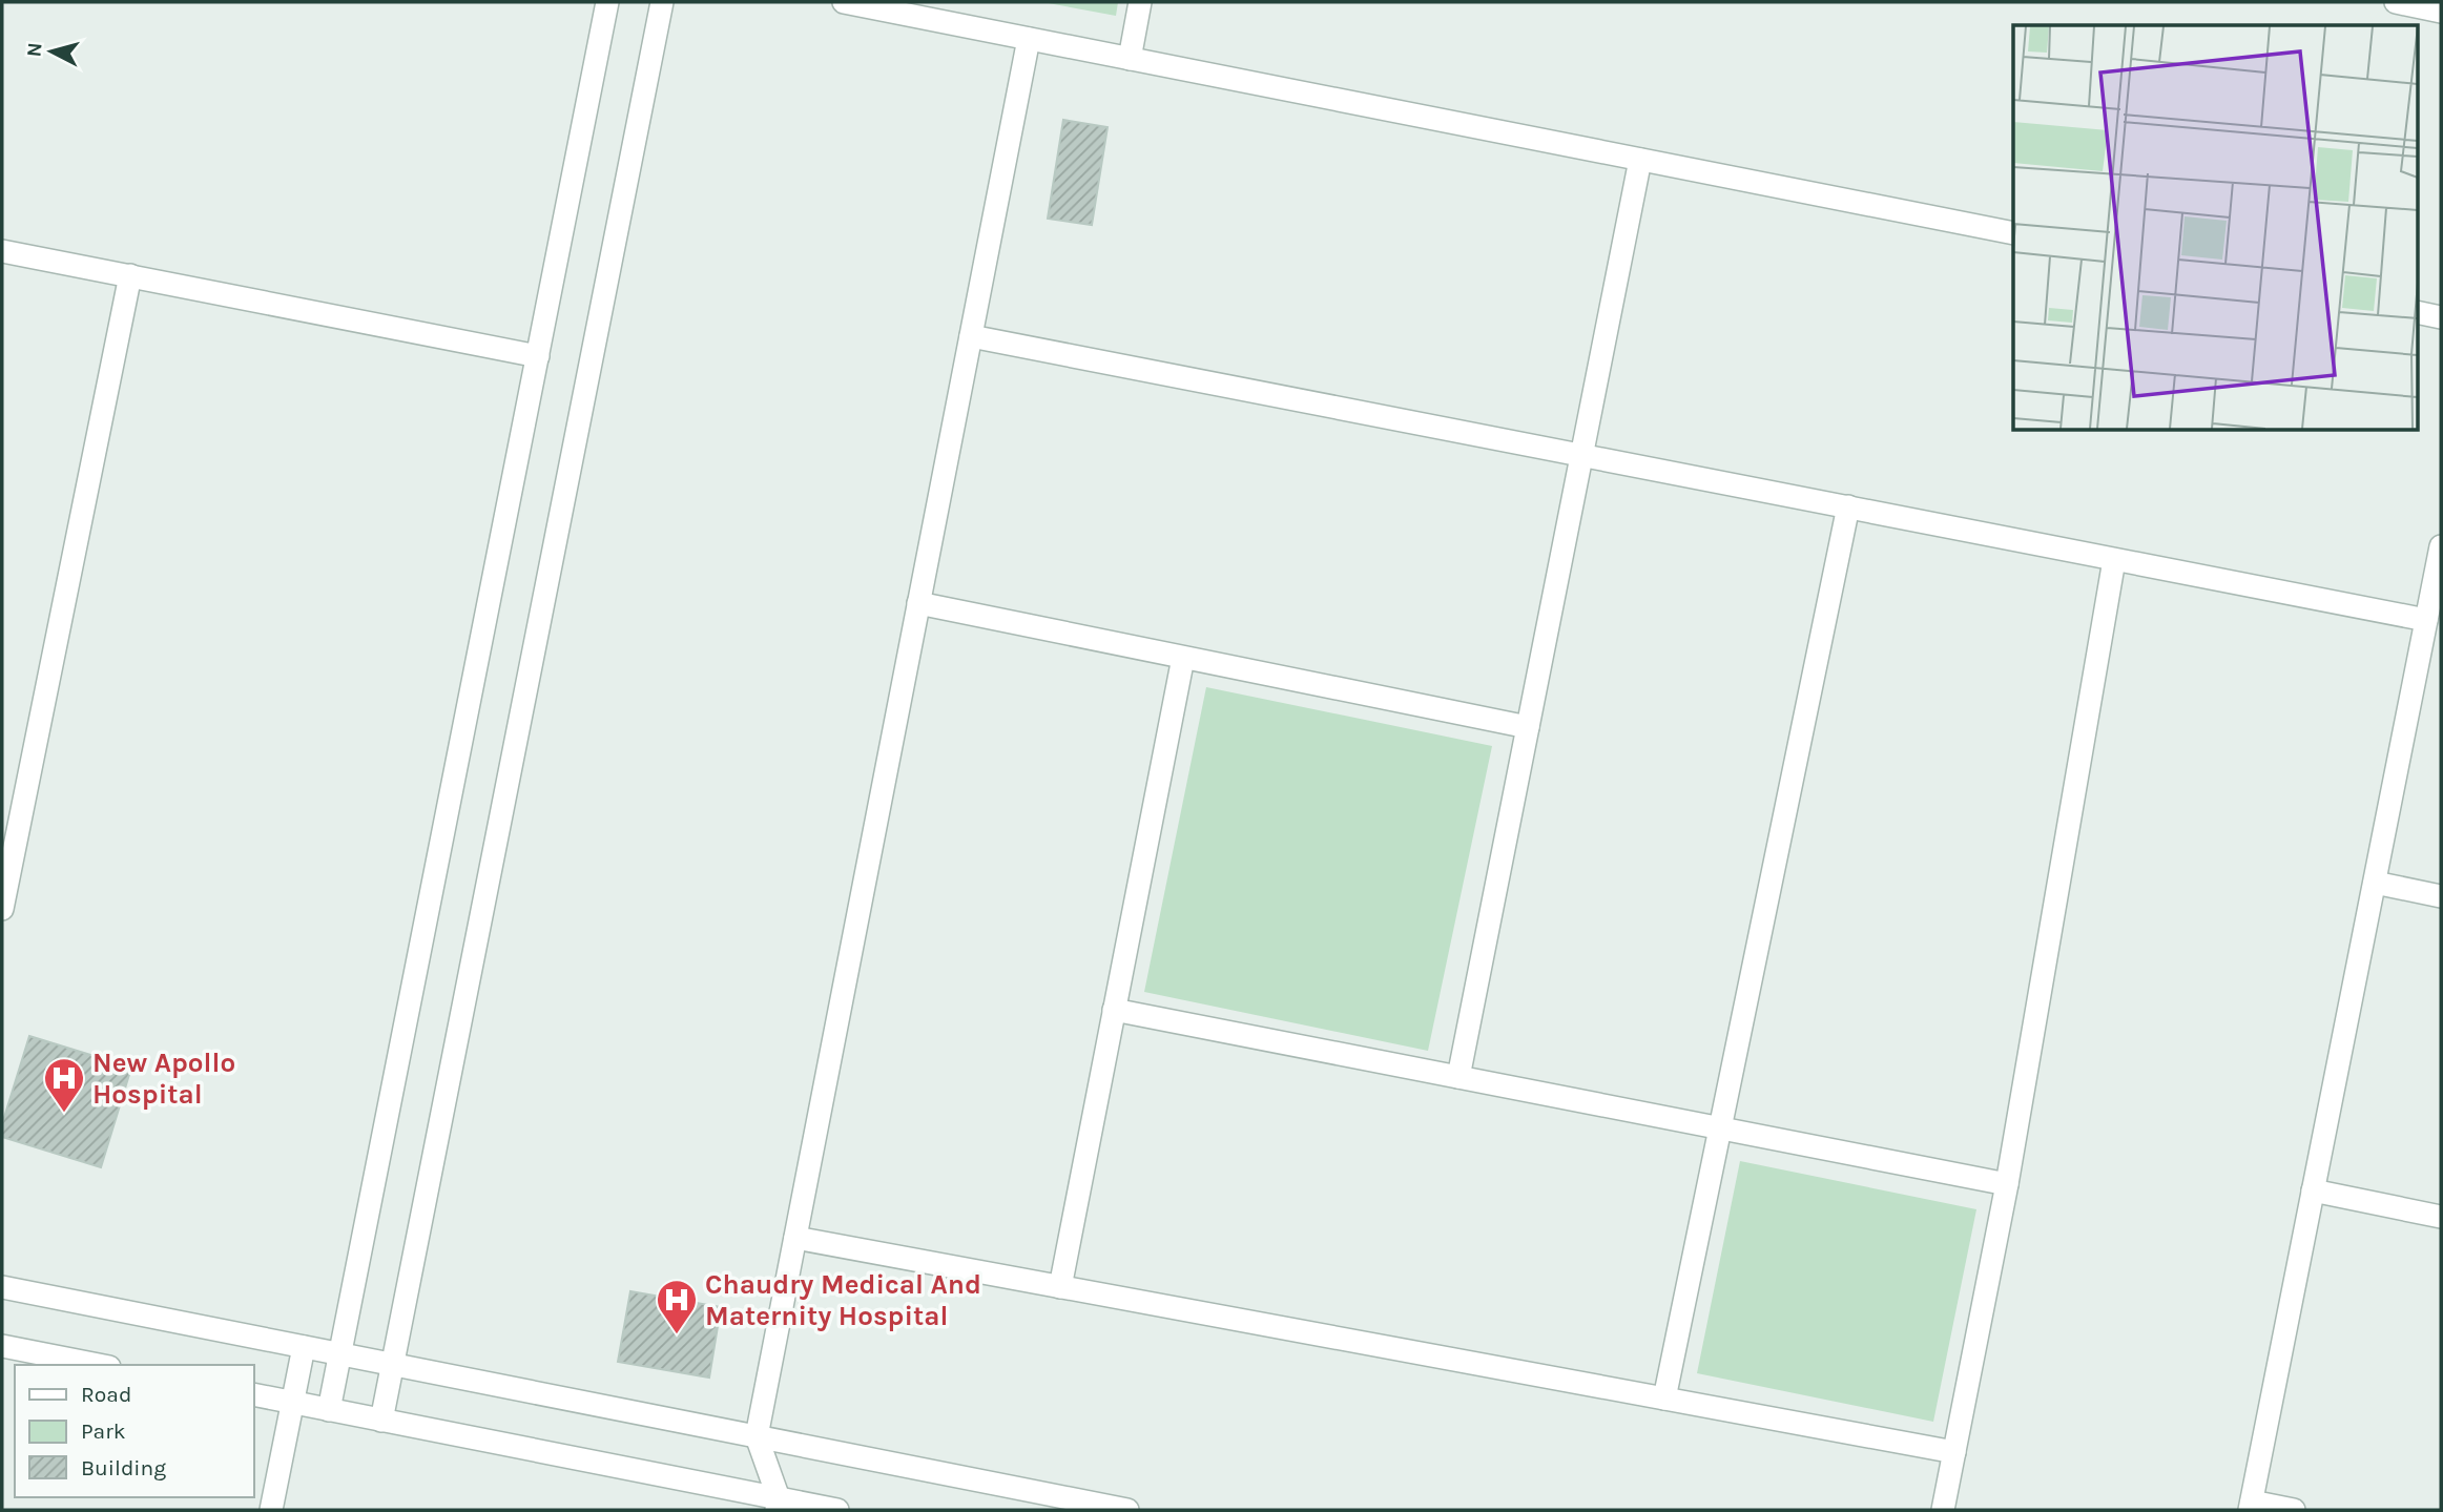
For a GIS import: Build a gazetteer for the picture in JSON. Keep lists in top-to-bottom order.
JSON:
{
  "places": {
    "hospital": ["New Apollo Hospital", "Chaudry Medical And Maternity Hospital"]
  },
  "legend": ["Road", "Park", "Building"],
  "north": "left"
}
